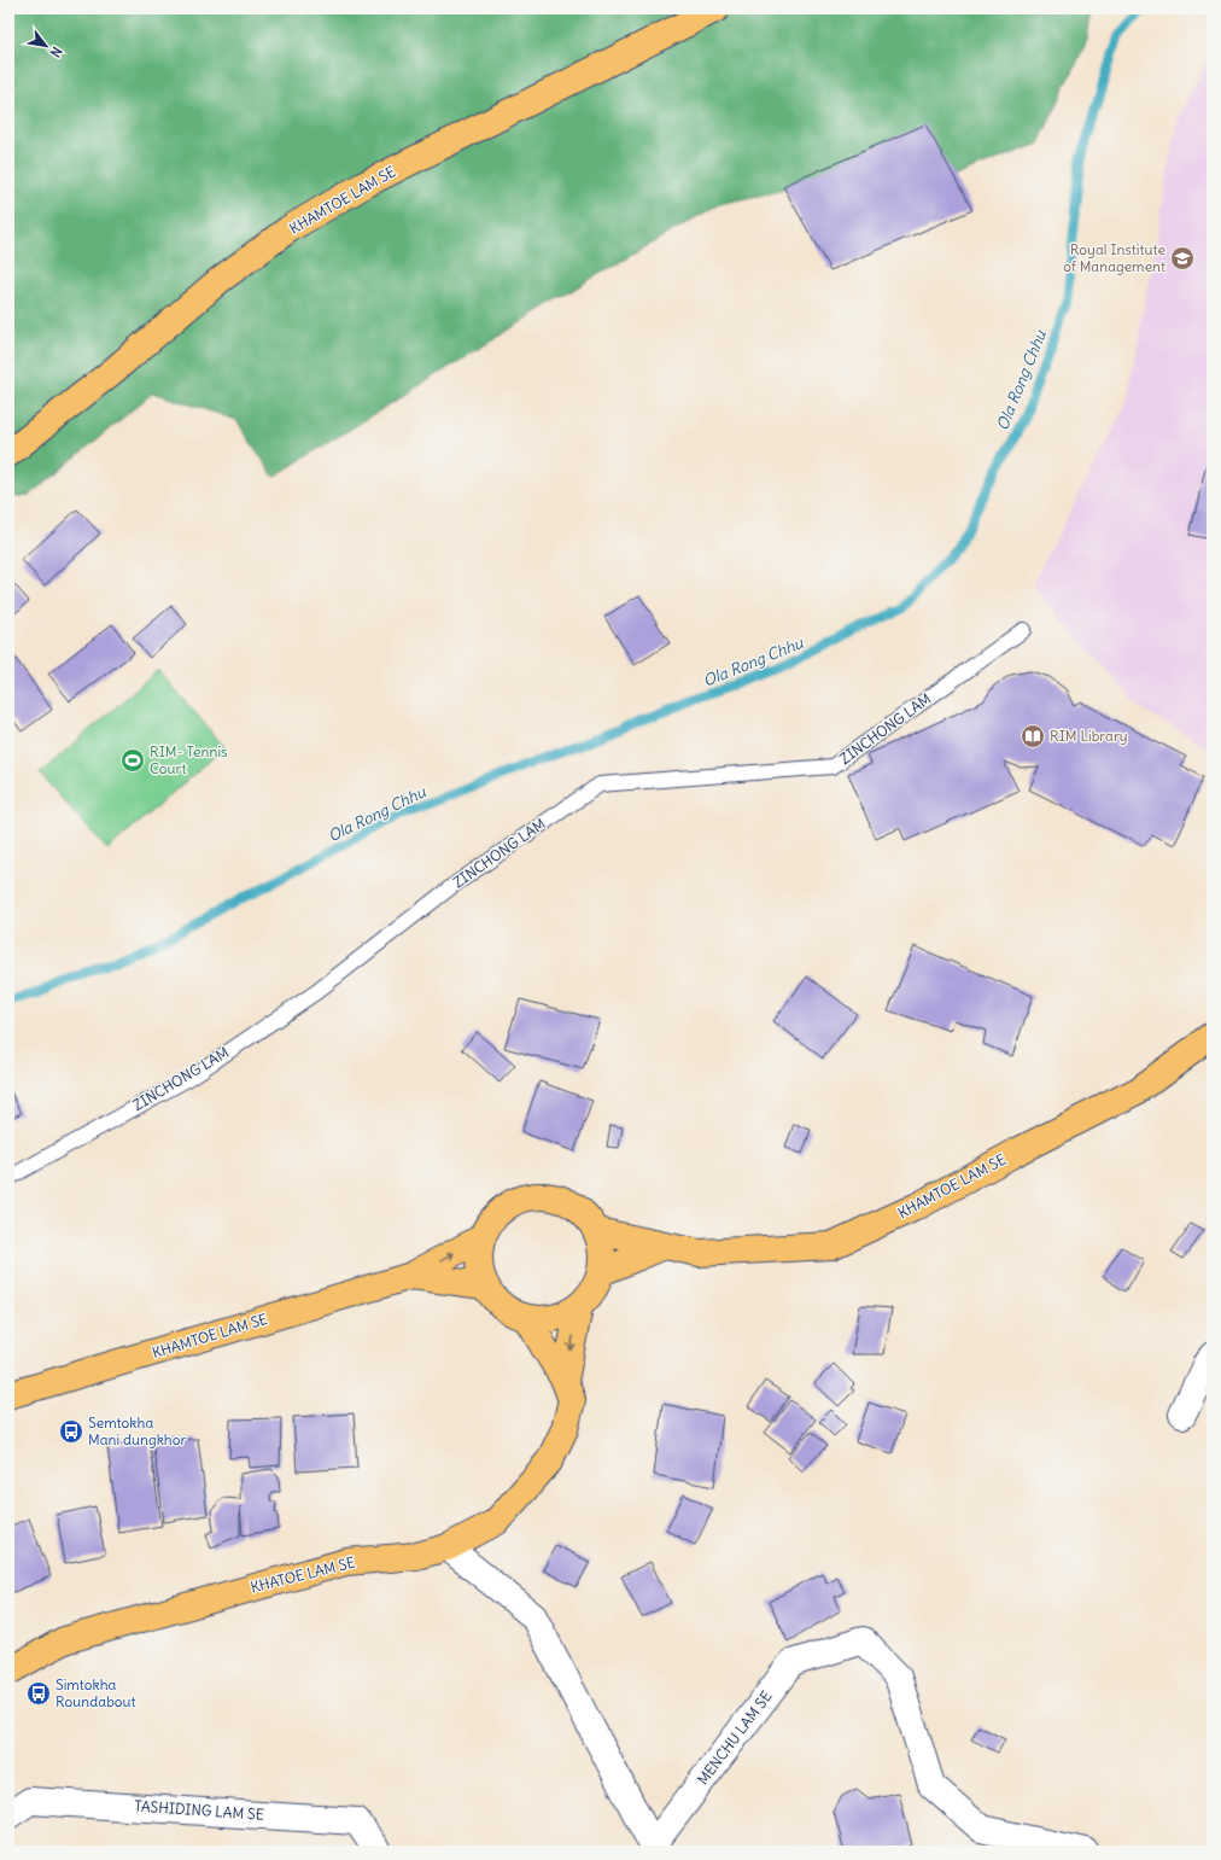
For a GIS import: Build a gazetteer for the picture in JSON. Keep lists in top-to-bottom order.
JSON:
{
  "streets": {
    "main road": ["KHAMTOE LAM SE", "KHATOE LAM SE"],
    "street": ["MENCHU LAM SE", "TASHIDING LAM SE"],
    "lane": ["ZINCHONG LAM"]
  },
  "crossings": [
    ["KHAMTOE LAM SE", "KHATOE LAM SE"],
    ["KHATOE LAM SE", "MENCHU LAM SE"]
  ],
  "water": ["Ola Rong Chhu"],
  "places": {
    "school or university": ["Royal Institute of Management"],
    "library": ["RIM Library"],
    "sports": ["RIM- Tennis Court"],
    "bus stop": ["Semtokha Mani dungkhor", "Simtokha Roundabout"]
  },
  "north": "bottom right"
}
